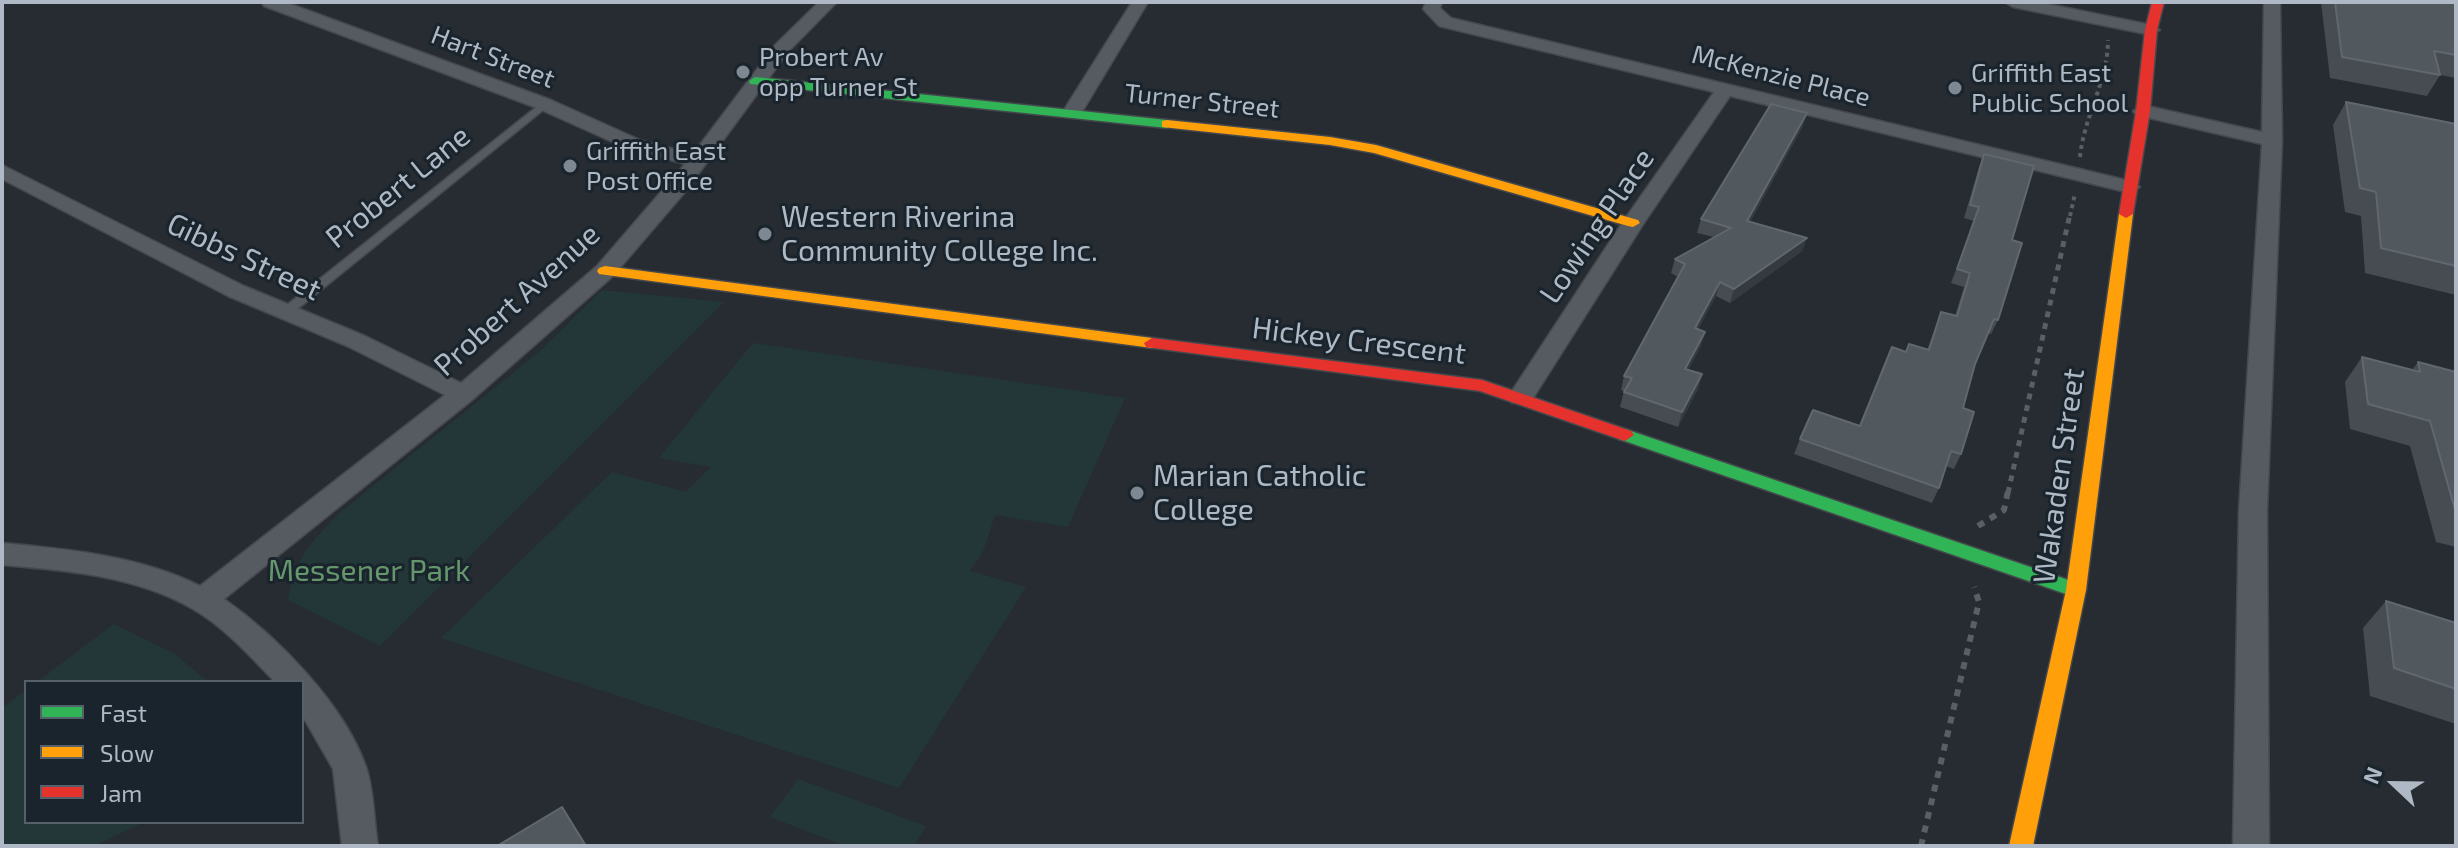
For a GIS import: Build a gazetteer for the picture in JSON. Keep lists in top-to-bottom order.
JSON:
{
  "streets": {
    "street": [
      "Hart Street",
      "McKenzie Place",
      "Turner Street",
      "Lowing Place",
      "Gibbs Street",
      "Probert Avenue",
      "Hickey Crescent",
      "Wakaden Street"
    ],
    "lane": ["Probert Lane"]
  },
  "crossings": [
    ["Hart Street", "Probert Lane"],
    ["Hart Street", "Probert Avenue"],
    ["McKenzie Place", "Lowing Place"],
    ["McKenzie Place", "Wakaden Street"],
    ["Turner Street", "Lowing Place"],
    ["Turner Street", "Probert Avenue"],
    ["Probert Lane", "Gibbs Street"],
    ["Lowing Place", "Hickey Crescent"],
    ["Gibbs Street", "Probert Avenue"],
    ["Probert Avenue", "Hickey Crescent"],
    ["Hickey Crescent", "Wakaden Street"]
  ],
  "parks": ["Messener Park"],
  "places": [
    "Probert Av opp Turner St",
    "Griffith East Public School",
    "Griffith East Post Office",
    "Western Riverina Community College Inc.",
    "Marian Catholic College"
  ],
  "legend": ["Fast", "Slow", "Jam"],
  "north": "left"
}
